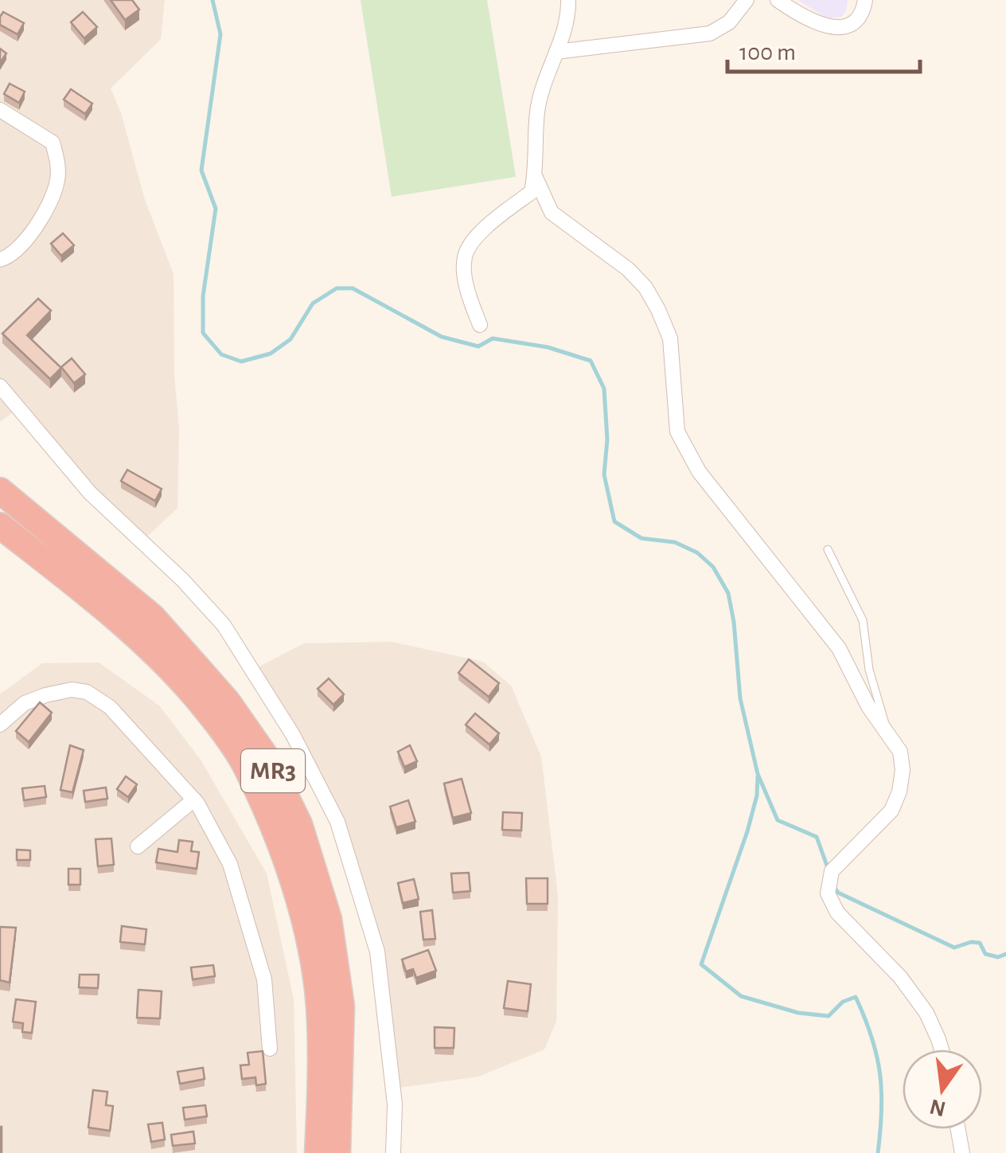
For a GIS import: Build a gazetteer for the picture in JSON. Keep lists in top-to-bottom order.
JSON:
{
  "streets": {
    "highway": ["MR3"]
  },
  "scale_bar": "100 m",
  "north": "bottom"
}
